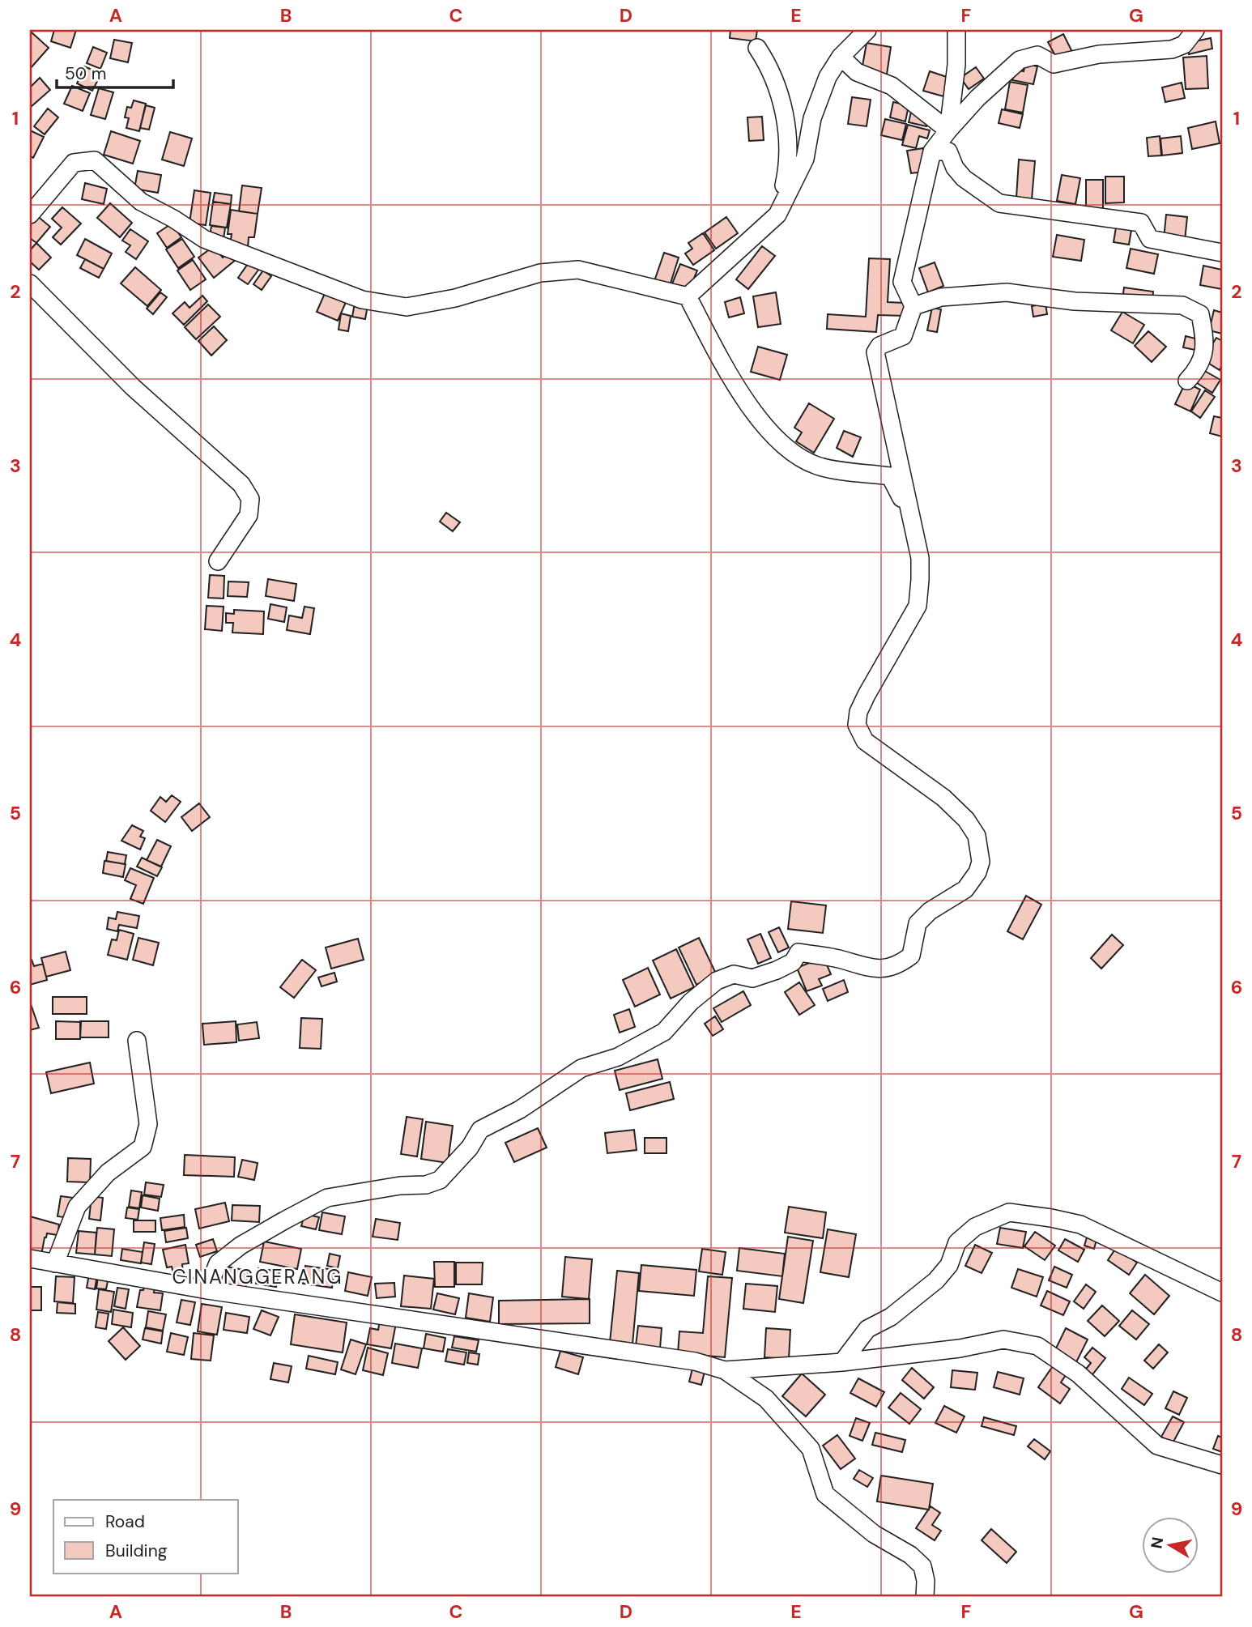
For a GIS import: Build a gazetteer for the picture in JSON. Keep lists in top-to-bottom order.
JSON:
{
  "districts": ["CINANGGERANG"],
  "legend": ["Road", "Building"],
  "scale_bar": "50 m",
  "north": "left",
  "grid": {
    "columns": [
      "A",
      "B",
      "C",
      "D",
      "E",
      "F",
      "G"
    ],
    "rows": [
      "1",
      "2",
      "3",
      "4",
      "5",
      "6",
      "7",
      "8",
      "9"
    ]
  }
}
